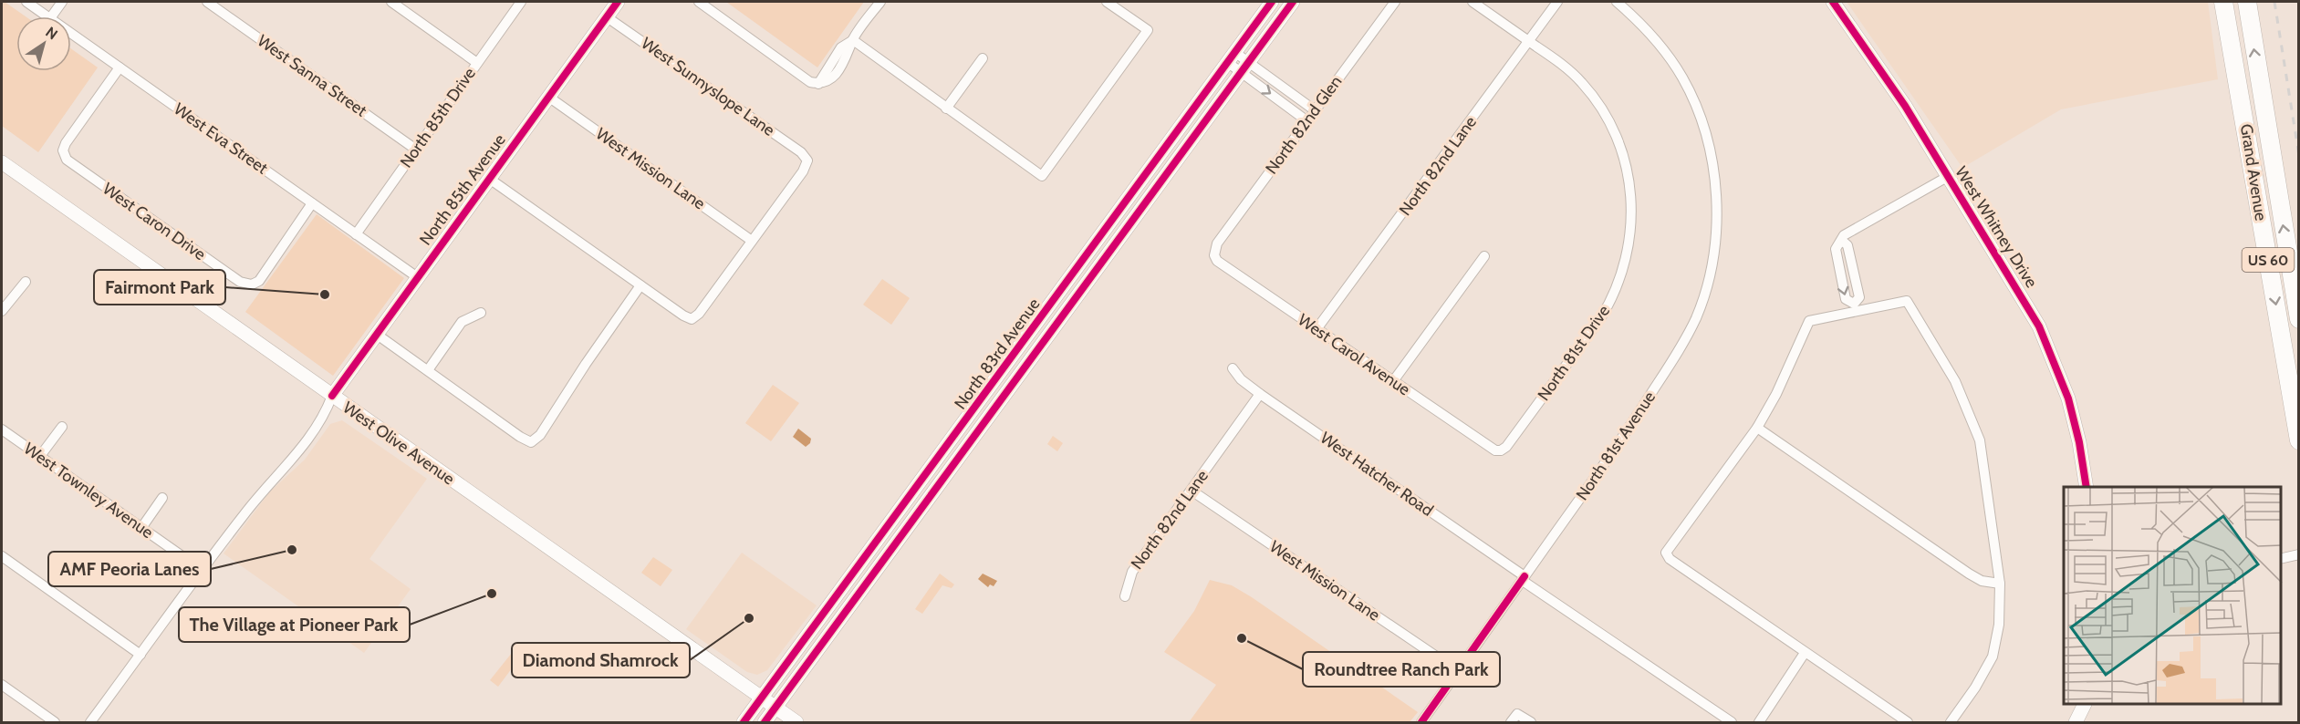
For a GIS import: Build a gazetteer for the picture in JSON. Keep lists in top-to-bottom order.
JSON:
{
  "streets": {
    "highway": ["Grand Avenue", "US 60"],
    "main road": [
      "North 85th Avenue",
      "West Whitney Drive",
      "North 83rd Avenue",
      "West Olive Avenue"
    ],
    "street": [
      "West Sanna Street",
      "West Sunnyslope Lane",
      "North 85th Drive",
      "North 82nd Glen",
      "West Eva Street",
      "North 82nd Lane",
      "West Mission Lane",
      "West Caron Drive",
      "North 81st Drive",
      "West Carol Avenue",
      "North 81st Avenue",
      "West Hatcher Road",
      "West Townley Avenue"
    ]
  },
  "crossings": [
    ["West Sanna Street", "North 85th Drive"],
    ["West Sunnyslope Lane", "West Mission Lane"],
    ["West Sunnyslope Lane", "North 85th Avenue"],
    ["North 85th Drive", "West Eva Street"],
    ["North 82nd Glen", "West Carol Avenue"],
    ["West Eva Street", "North 85th Avenue"],
    ["West Eva Street", "West Caron Drive"],
    ["North 82nd Lane", "West Mission Lane"],
    ["North 82nd Lane", "North 81st Drive"],
    ["North 82nd Lane", "West Carol Avenue"],
    ["North 82nd Lane", "West Hatcher Road"],
    ["West Mission Lane", "North 85th Avenue"],
    ["West Mission Lane", "North 81st Avenue"],
    ["North 85th Avenue", "West Olive Avenue"],
    ["North 85th Avenue", "West Townley Avenue"],
    ["North 81st Drive", "West Carol Avenue"],
    ["North 83rd Avenue", "West Olive Avenue"],
    ["North 81st Avenue", "West Hatcher Road"]
  ],
  "places": [
    "Fairmont Park",
    "AMF Peoria Lanes",
    "The Village at Pioneer Park",
    "Diamond Shamrock",
    "Roundtree Ranch Park"
  ],
  "north": "top right"
}
